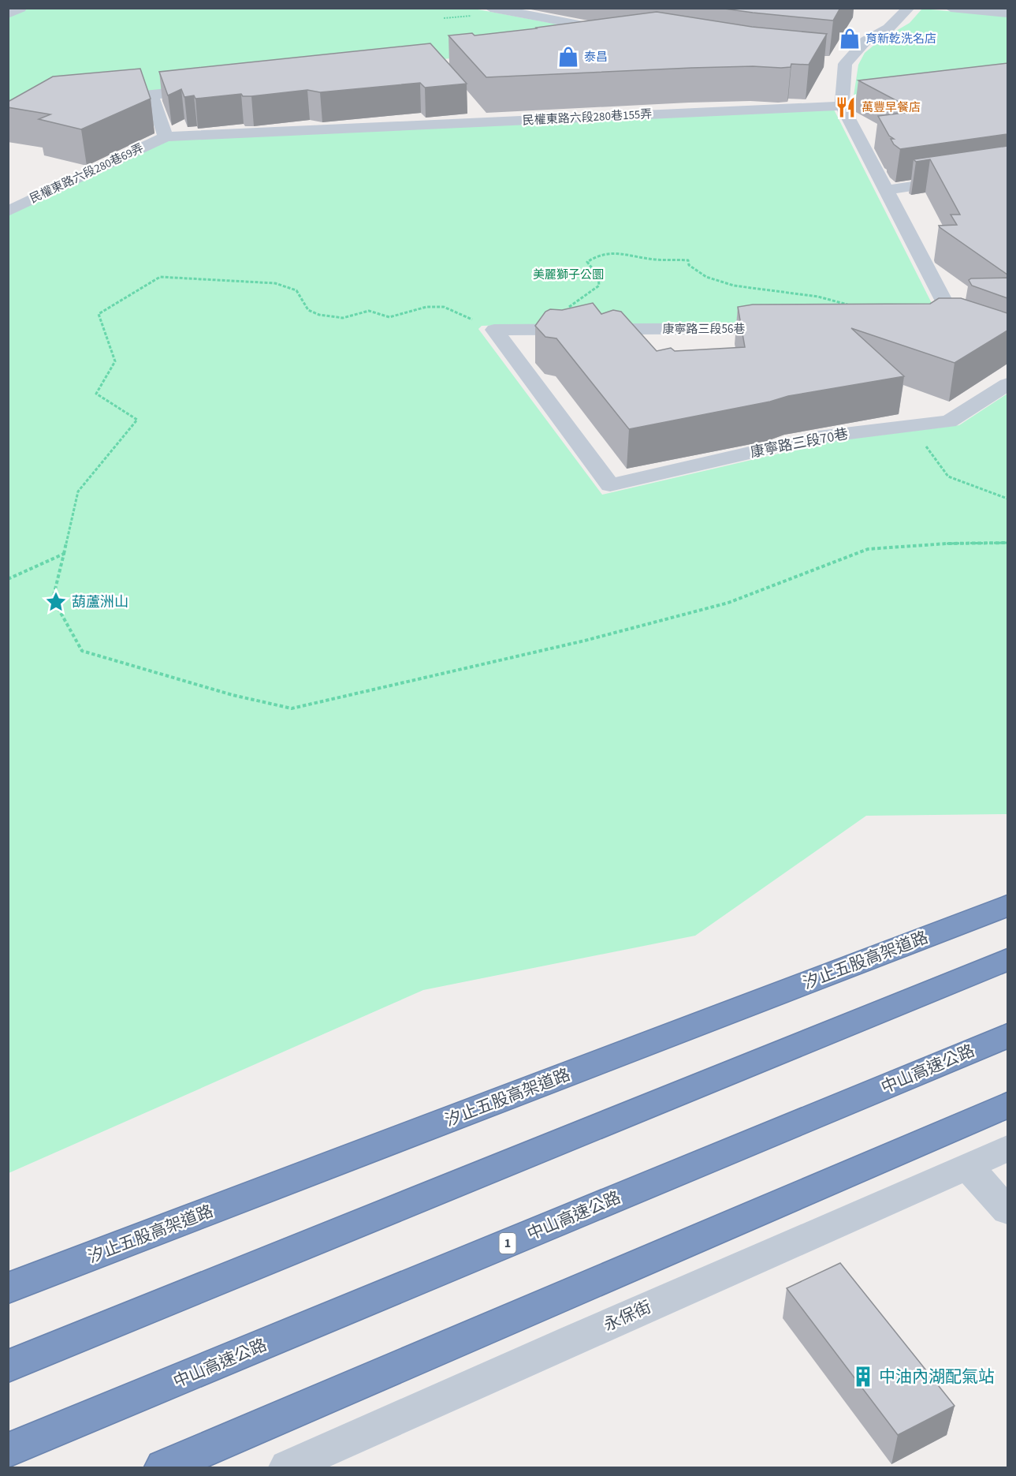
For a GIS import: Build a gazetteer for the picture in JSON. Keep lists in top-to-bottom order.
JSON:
{
  "streets": {
    "highway": ["汐止五股高架道路", "中山高速公路", "1"],
    "street": [
      "民權東路六段280巷155弄",
      "民權東路六段280巷69弄",
      "康寧路三段56巷",
      "康寧路三段70巷",
      "永保街"
    ]
  },
  "crossings": [
    ["民權東路六段280巷155弄", "民權東路六段280巷69弄"],
    ["康寧路三段56巷", "康寧路三段70巷"]
  ],
  "parks": ["美麗獅子公圜"],
  "places": {
    "shop": ["育新乾洗名店", "泰昌"],
    "restaurant": ["萬豐早餐店"],
    "place": ["葫蘆洲山"],
    "building": ["中油內湖配氣站"]
  }
}
